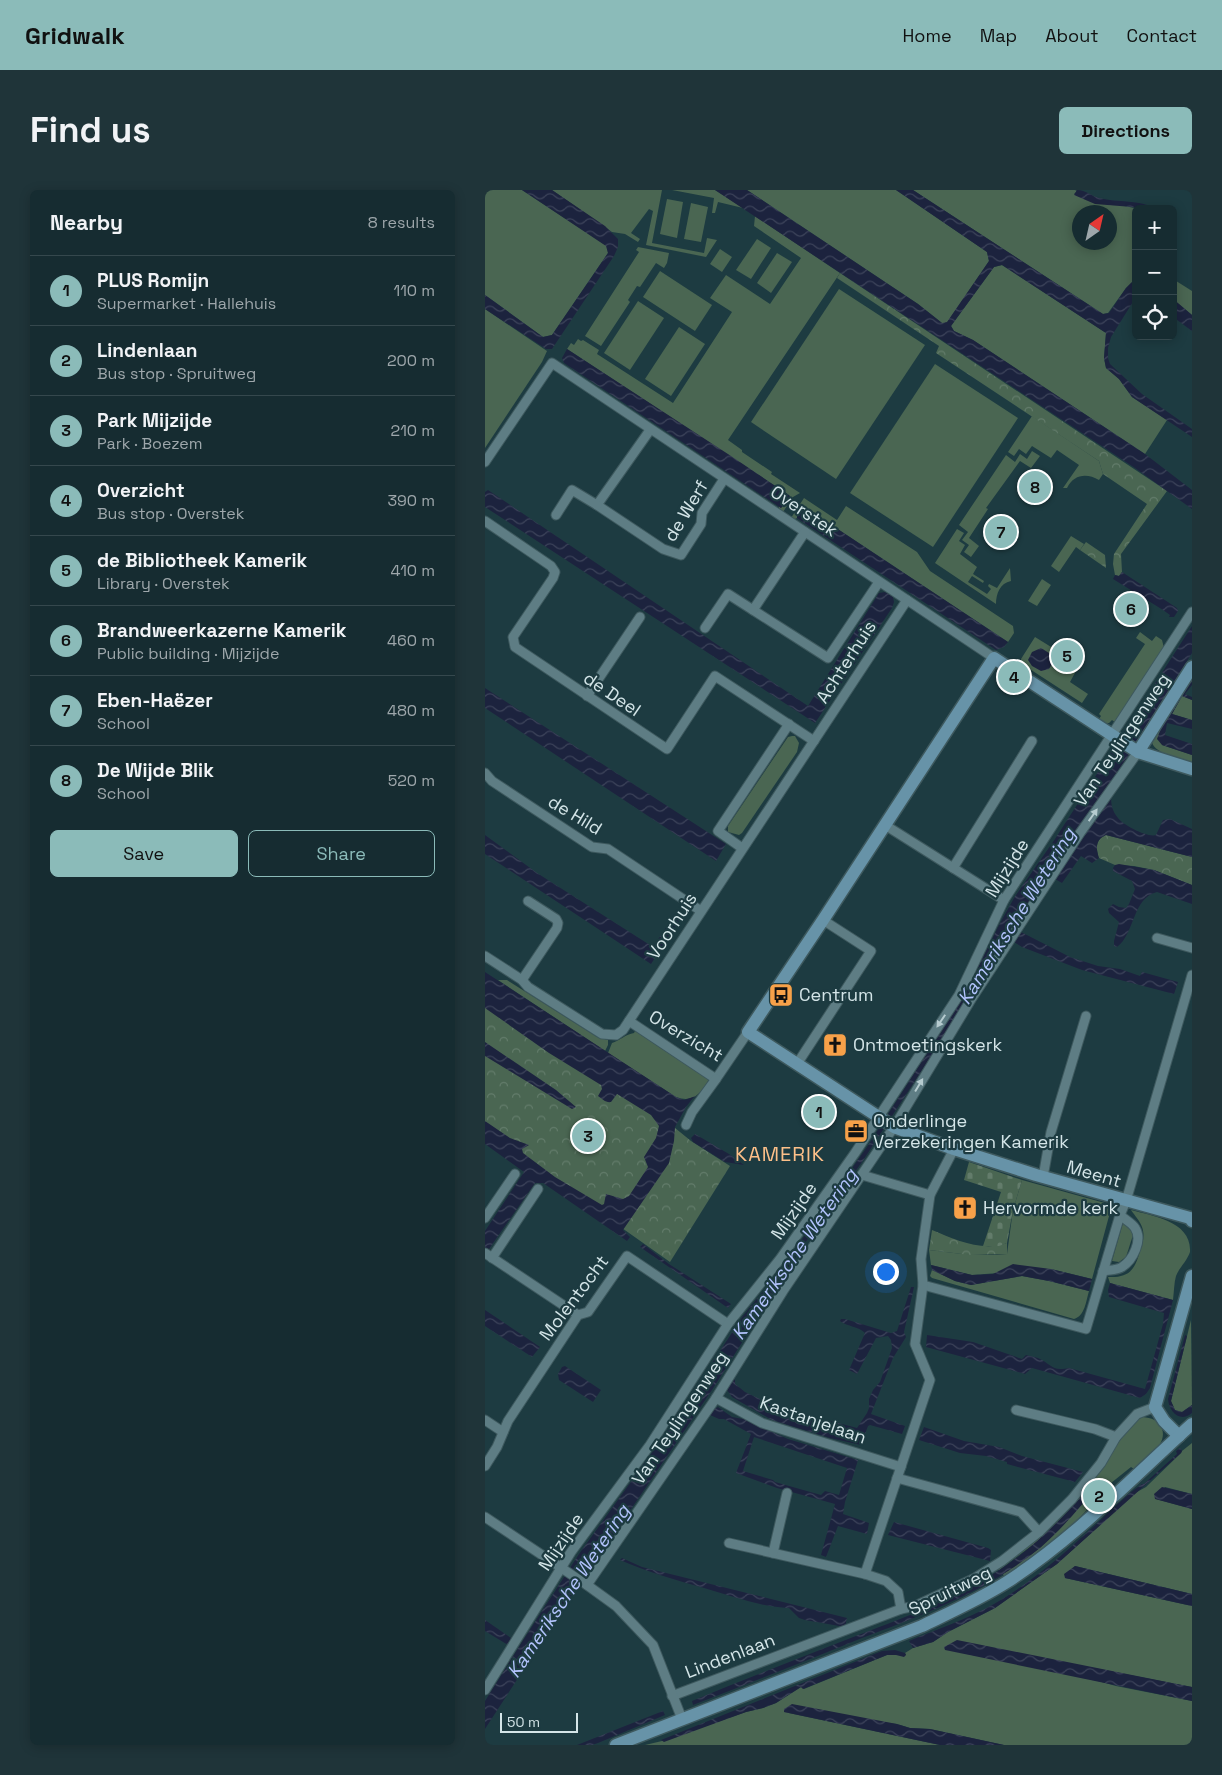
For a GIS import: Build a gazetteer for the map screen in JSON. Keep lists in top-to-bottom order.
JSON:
{
  "streets": {
    "street": [
      "de Werf",
      "Overstek",
      "Achterhuis",
      "de Deel",
      "Van Teylingenweg",
      "de Hild",
      "Mijzijde",
      "Voorhuis",
      "Overzicht",
      "Meent",
      "Molentocht",
      "Kastanjelaan",
      "Spruitweg",
      "Lindenlaan"
    ]
  },
  "crossings": [
    ["de Werf", "Overstek"],
    ["Overstek", "Achterhuis"],
    ["Overstek", "Van Teylingenweg"],
    ["Overstek", "Mijzijde"],
    ["Overstek", "Overzicht"],
    ["Achterhuis", "de Deel"],
    ["Achterhuis", "Voorhuis"],
    ["de Deel", "Voorhuis"],
    ["Van Teylingenweg", "Mijzijde"],
    ["Van Teylingenweg", "Meent"],
    ["Van Teylingenweg", "Kastanjelaan"],
    ["de Hild", "Voorhuis"],
    ["Mijzijde", "Meent"],
    ["Mijzijde", "Molentocht"],
    ["Voorhuis", "Overzicht"],
    ["Overzicht", "Meent"]
  ],
  "one_way": ["Van Teylingenweg"],
  "districts": ["KAMERIK"],
  "water": ["Kameriksche Wetering"],
  "places": {
    "bus stop": ["Centrum"],
    "church": ["Ontmoetingskerk", "Hervormde kerk"],
    "office": ["Onderlinge Verzekeringen Kamerik"]
  },
  "scale_bar": "50 m",
  "north": "top right",
  "page": {
    "header": "Gridwalk",
    "nav": [
      "Home",
      "Map",
      "About",
      "Contact"
    ],
    "buttons": [
      "Directions",
      ["Save", "Share"]
    ],
    "title": "Find us",
    "heading": ["Nearby", "8 results"],
    "map_buttons": ["+", "−"],
    "list": [
      {
        "mark": "1",
        "name": "PLUS Romijn",
        "note": "Supermarket · Hallehuis",
        "value": "110 m"
      },
      {
        "mark": "2",
        "name": "Lindenlaan",
        "note": "Bus stop · Spruitweg",
        "value": "200 m"
      },
      {
        "mark": "3",
        "name": "Park Mijzijde",
        "note": "Park · Boezem",
        "value": "210 m"
      },
      {
        "mark": "4",
        "name": "Overzicht",
        "note": "Bus stop · Overstek",
        "value": "390 m"
      },
      {
        "mark": "5",
        "name": "de Bibliotheek Kamerik",
        "note": "Library · Overstek",
        "value": "410 m"
      },
      {
        "mark": "6",
        "name": "Brandweerkazerne Kamerik",
        "note": "Public building · Mijzijde",
        "value": "460 m"
      },
      {
        "mark": "7",
        "name": "Eben-Haëzer",
        "note": "School",
        "value": "480 m"
      },
      {
        "mark": "8",
        "name": "De Wijde Blik",
        "note": "School",
        "value": "520 m"
      }
    ],
    "pins": [
      "8",
      "7",
      "6",
      "5",
      "4",
      "1",
      "3",
      "2"
    ],
    "scale": "50 m"
  }
}
